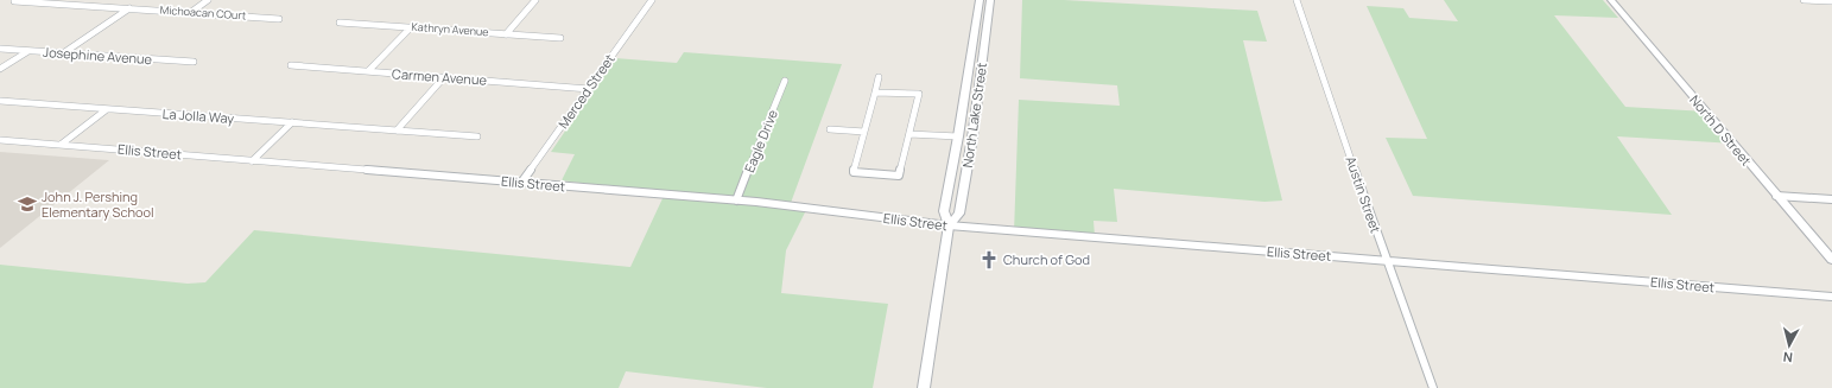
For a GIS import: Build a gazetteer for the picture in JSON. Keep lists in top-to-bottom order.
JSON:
{
  "streets": {
    "street": [
      "Michoacan COurt",
      "Kathryn Avenue",
      "Josephine Avenue",
      "Carmen Avenue",
      "Merced Street",
      "North Lake Street",
      "La Jolla Way",
      "North D Street",
      "Eagle Drive",
      "Ellis Street",
      "Austin Street"
    ]
  },
  "crossings": [
    ["Carmen Avenue", "Merced Street"],
    ["Merced Street", "Ellis Street"],
    ["North Lake Street", "Ellis Street"],
    ["Eagle Drive", "Ellis Street"],
    ["Ellis Street", "Austin Street"]
  ],
  "places": {
    "school or university": ["John J. Pershing Elementary School"],
    "church": ["Church of God"]
  },
  "north": "bottom"
}
